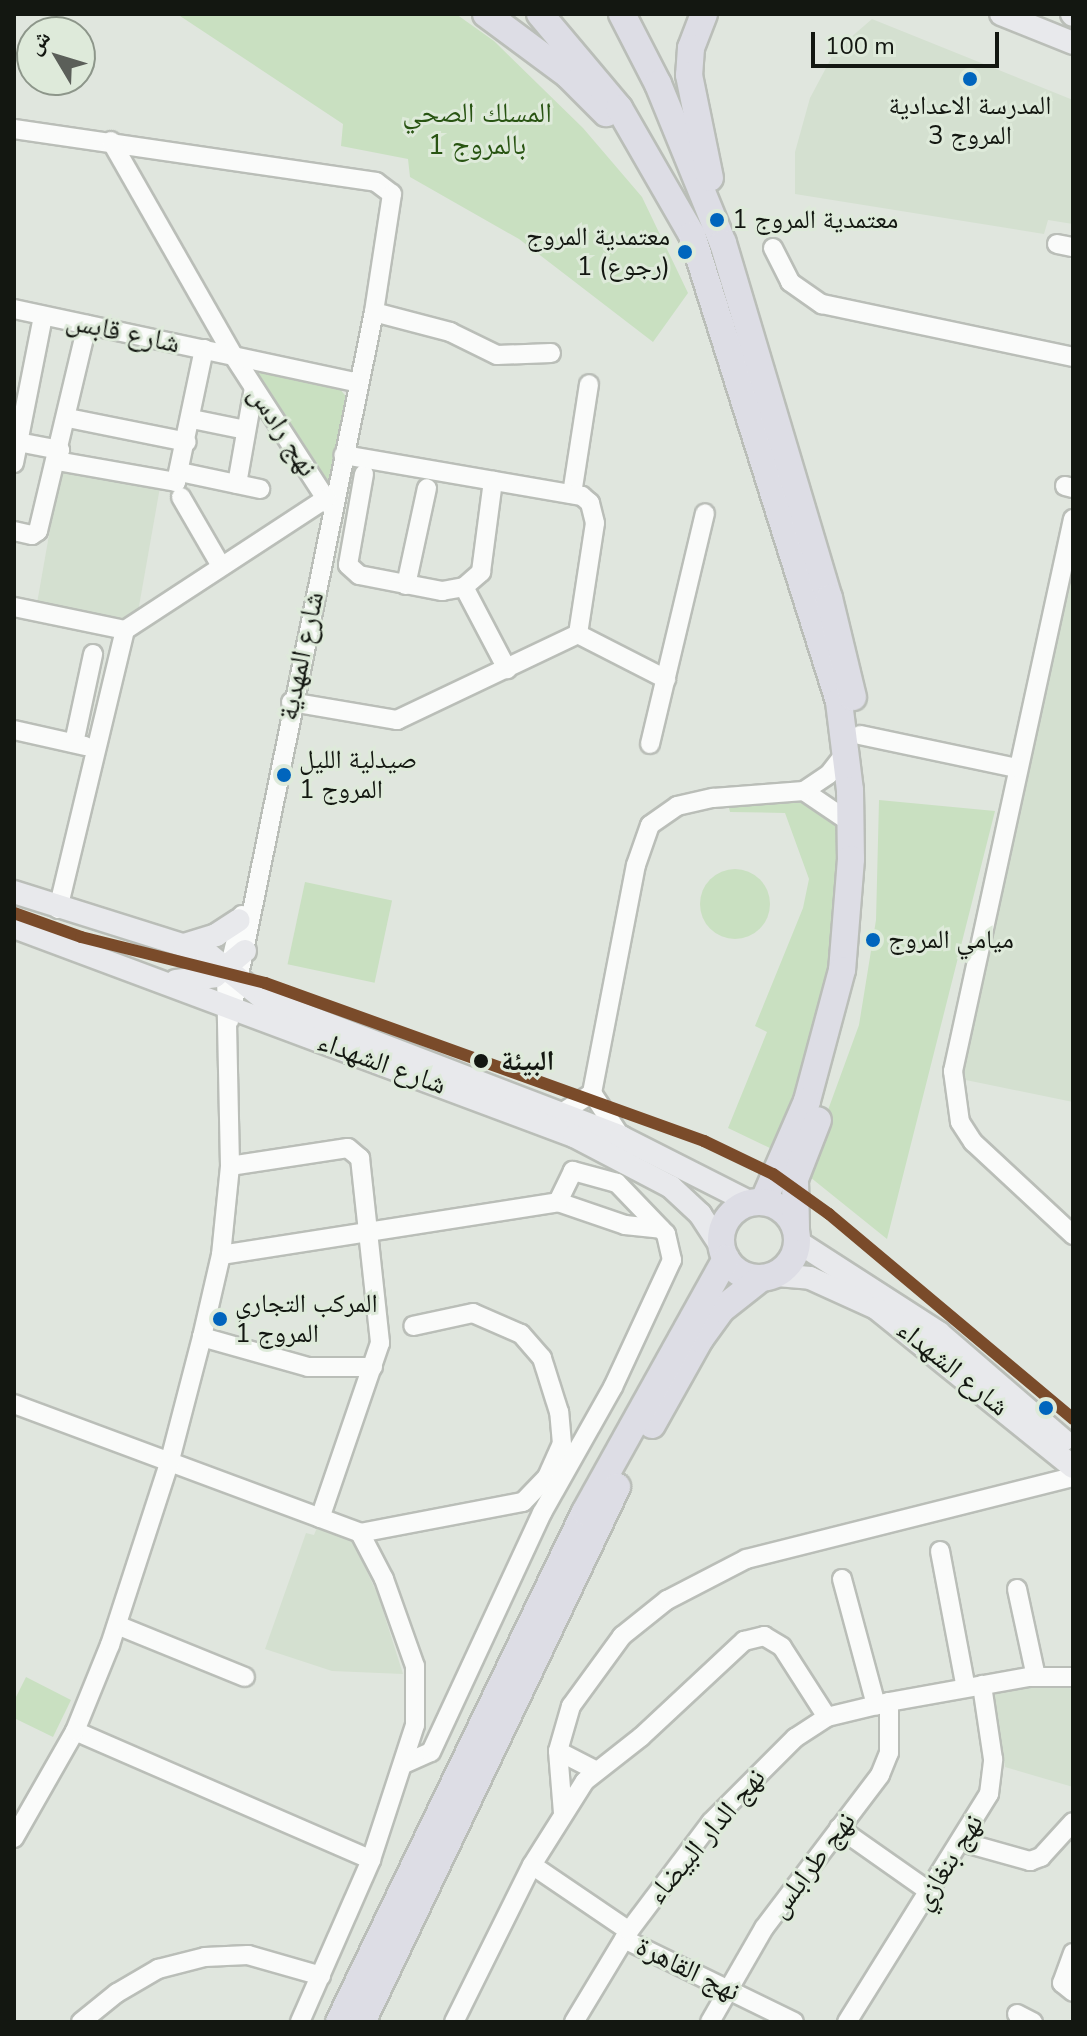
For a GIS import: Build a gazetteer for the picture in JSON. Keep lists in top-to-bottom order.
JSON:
{
  "streets": {
    "main road": ["شارع الشهداء"],
    "street": [
      "شارع قابس",
      "نهج رادس",
      "شارع المهدية",
      "نهج الدار البيضاء",
      "نهج بنغازي",
      "نهج طرابلس",
      "نهج القاهرة"
    ]
  },
  "crossings": [
    ["شارع قابس", "نهج رادس"],
    ["شارع قابس", "شارع المهدية"],
    ["نهج رادس", "شارع المهدية"],
    ["نهج الدار البيضاء", "نهج بنغازي"],
    ["نهج الدار البيضاء", "نهج طرابلس"],
    ["نهج الدار البيضاء", "نهج القاهرة"],
    ["نهج طرابلس", "نهج القاهرة"]
  ],
  "parks": ["المسلك الصحي بالمروج 1"],
  "places": [
    "المدرسة الاعدادية المروج 3",
    "معتمدية المروج 1",
    "معتمدية المروج 1 (رجوع)",
    "صيدلية الليل المروج 1",
    "ميامي المروج",
    "البيئة",
    "المركب التجاري المروج 1"
  ],
  "scale_bar": "100 m",
  "north": "top left"
}
